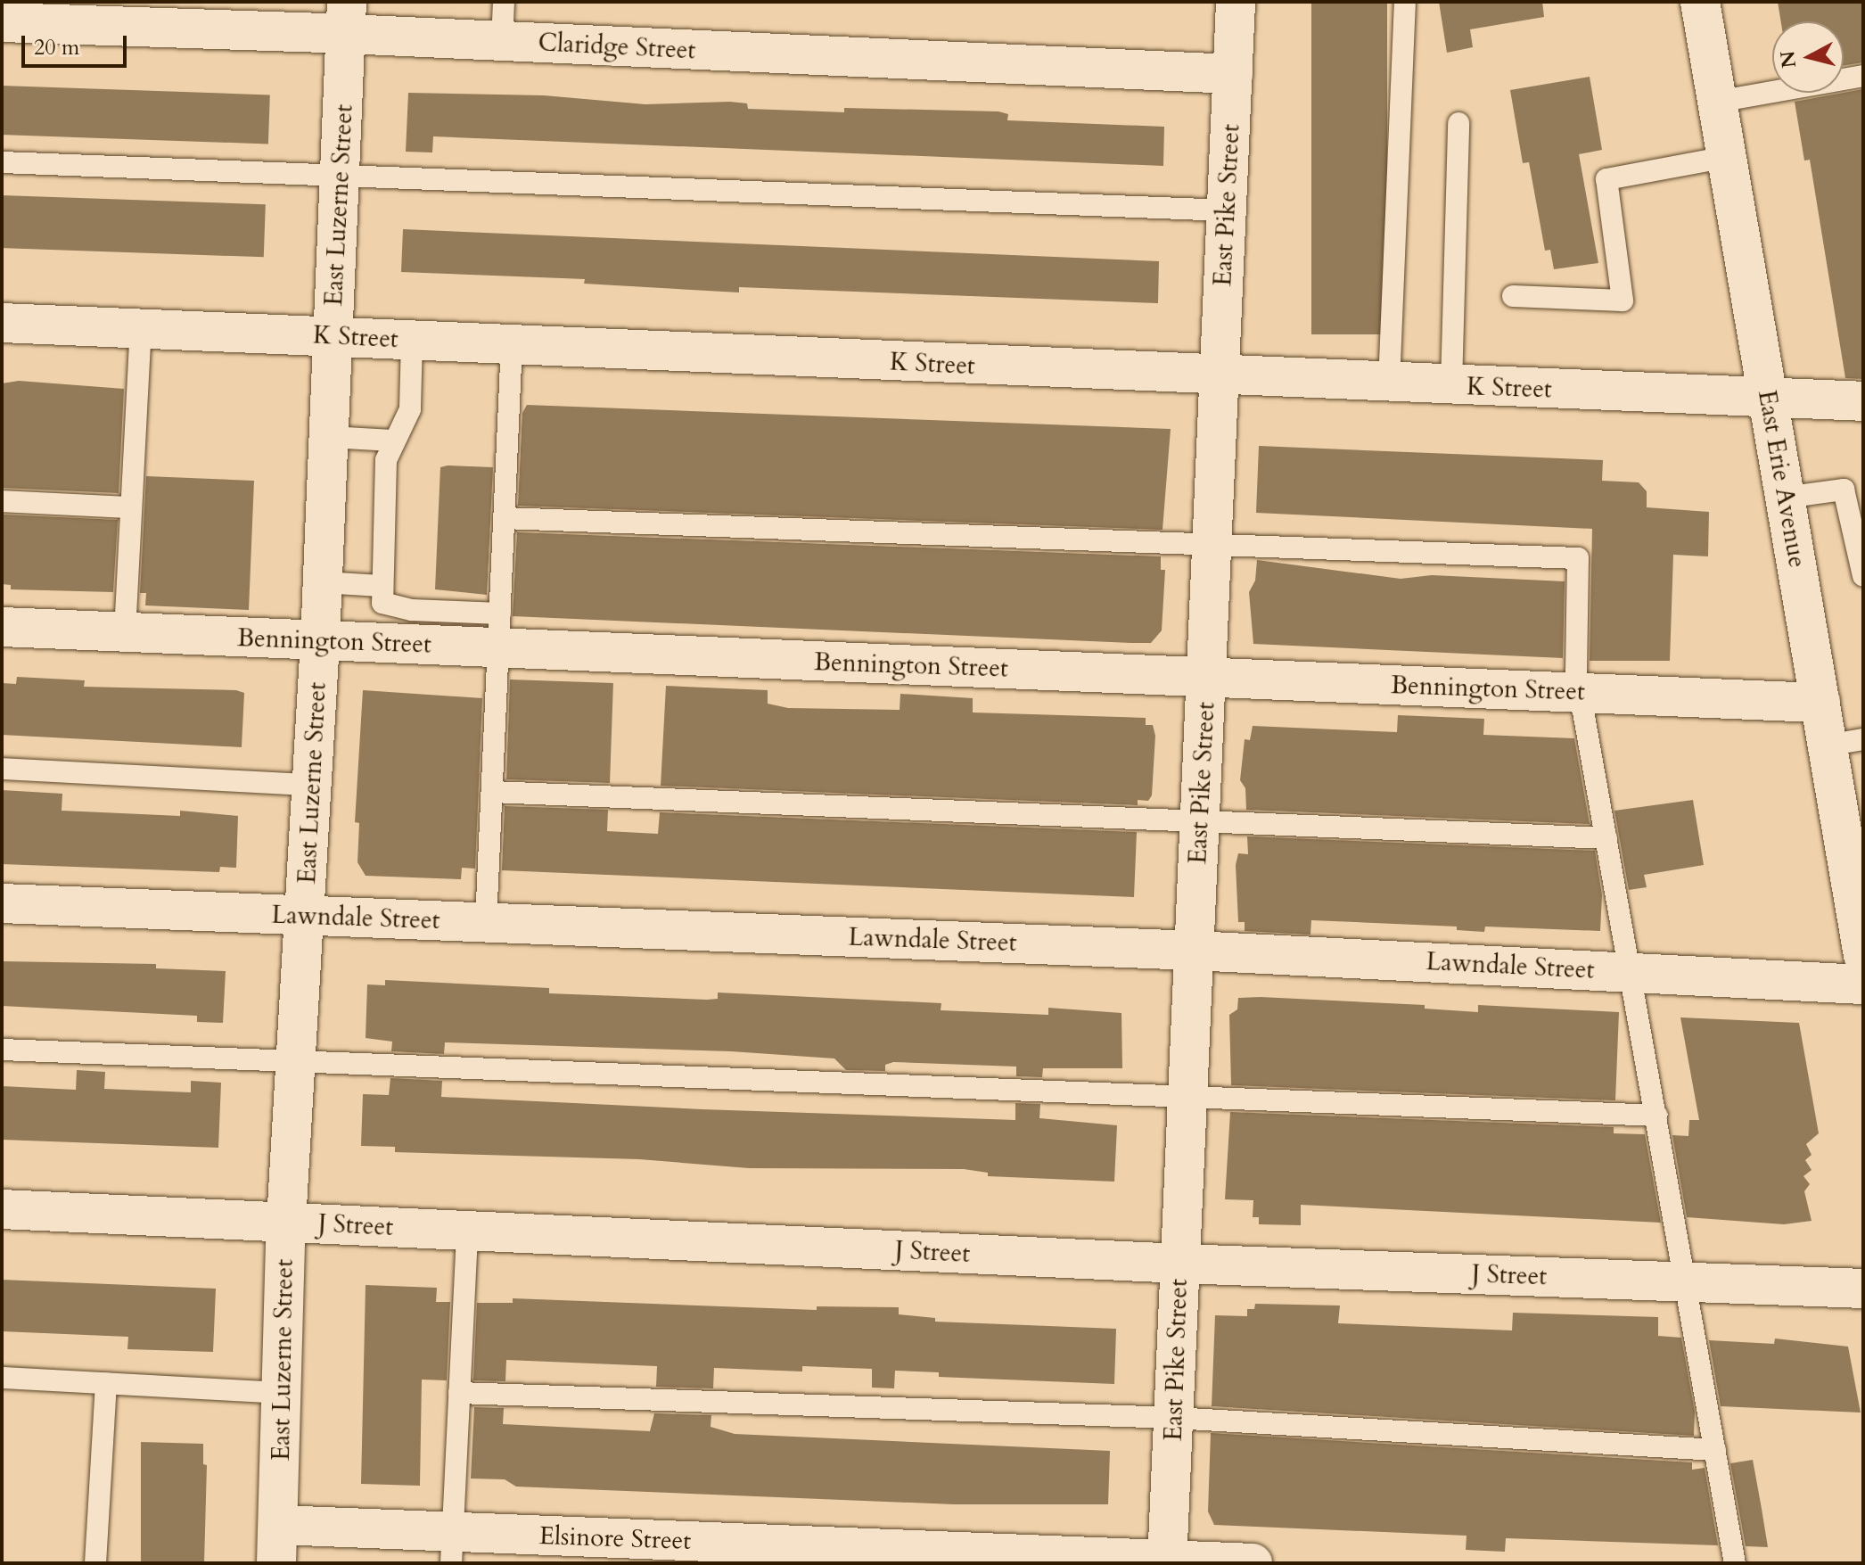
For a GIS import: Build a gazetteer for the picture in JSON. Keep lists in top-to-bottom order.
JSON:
{
  "streets": {
    "street": [
      "Claridge Street",
      "East Luzerne Street",
      "East Pike Street",
      "K Street",
      "East Erie Avenue",
      "Bennington Street",
      "Lawndale Street",
      "J Street",
      "Elsinore Street"
    ]
  },
  "crossings": [
    ["Claridge Street", "East Luzerne Street"],
    ["Claridge Street", "East Pike Street"],
    ["East Luzerne Street", "K Street"],
    ["East Luzerne Street", "Bennington Street"],
    ["East Luzerne Street", "Lawndale Street"],
    ["East Luzerne Street", "J Street"],
    ["East Luzerne Street", "Elsinore Street"],
    ["East Pike Street", "K Street"],
    ["East Pike Street", "Bennington Street"],
    ["East Pike Street", "Lawndale Street"],
    ["East Pike Street", "J Street"],
    ["East Pike Street", "Elsinore Street"],
    ["K Street", "East Erie Avenue"],
    ["East Erie Avenue", "Bennington Street"]
  ],
  "scale_bar": "20 m",
  "north": "left"
}
